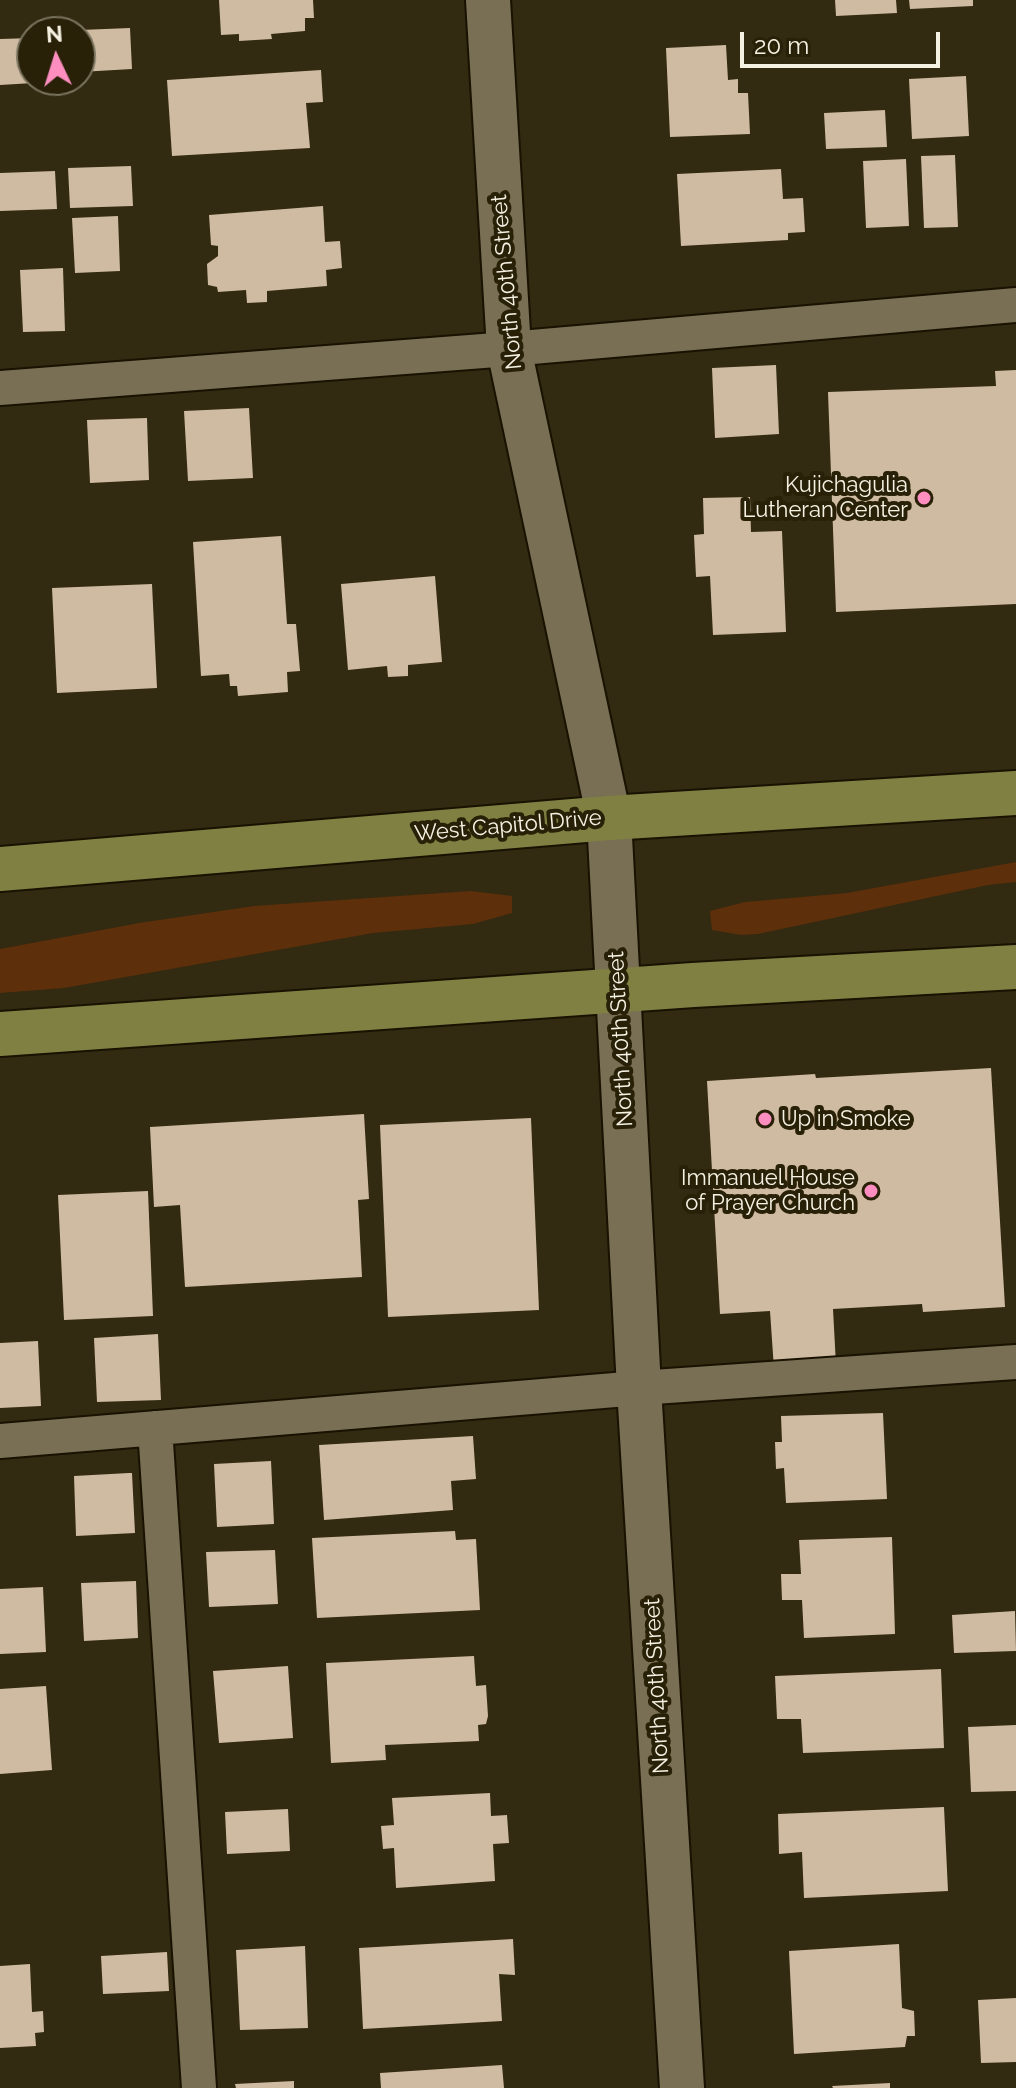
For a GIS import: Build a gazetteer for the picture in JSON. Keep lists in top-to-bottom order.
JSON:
{
  "streets": {
    "main road": ["West Capitol Drive"],
    "street": ["North 40th Street"]
  },
  "crossings": [
    ["North 40th Street", "West Capitol Drive"]
  ],
  "places": ["Kujichagulia Lutheran Center", "Up in Smoke", "Immanuel House of Prayer Church"],
  "scale_bar": "20 m",
  "north": "top"
}
